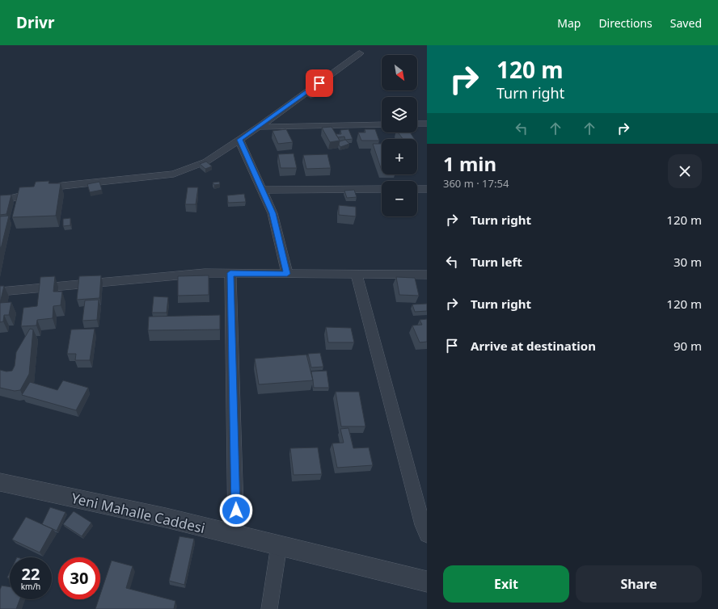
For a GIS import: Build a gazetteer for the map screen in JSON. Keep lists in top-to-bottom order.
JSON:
{
  "streets": {
    "street": ["Yeni Mahalle Caddesi"]
  },
  "north": "bottom right",
  "page": {
    "header": "Drivr",
    "nav": ["Map", "Directions", "Saved"],
    "turn": ["120 m", "Turn right"],
    "map_buttons": ["+", "−"],
    "heading": ["1 min", "360 m · 17:54"],
    "list": [
      {
        "name": "Turn right",
        "value": "120 m"
      },
      {
        "name": "Turn left",
        "value": "30 m"
      },
      {
        "name": "Turn right",
        "value": "120 m"
      },
      {
        "name": "Arrive at destination",
        "value": "90 m"
      }
    ],
    "speed": "22 km/h",
    "limit": "30",
    "buttons": ["Exit", "Share"]
  }
}
